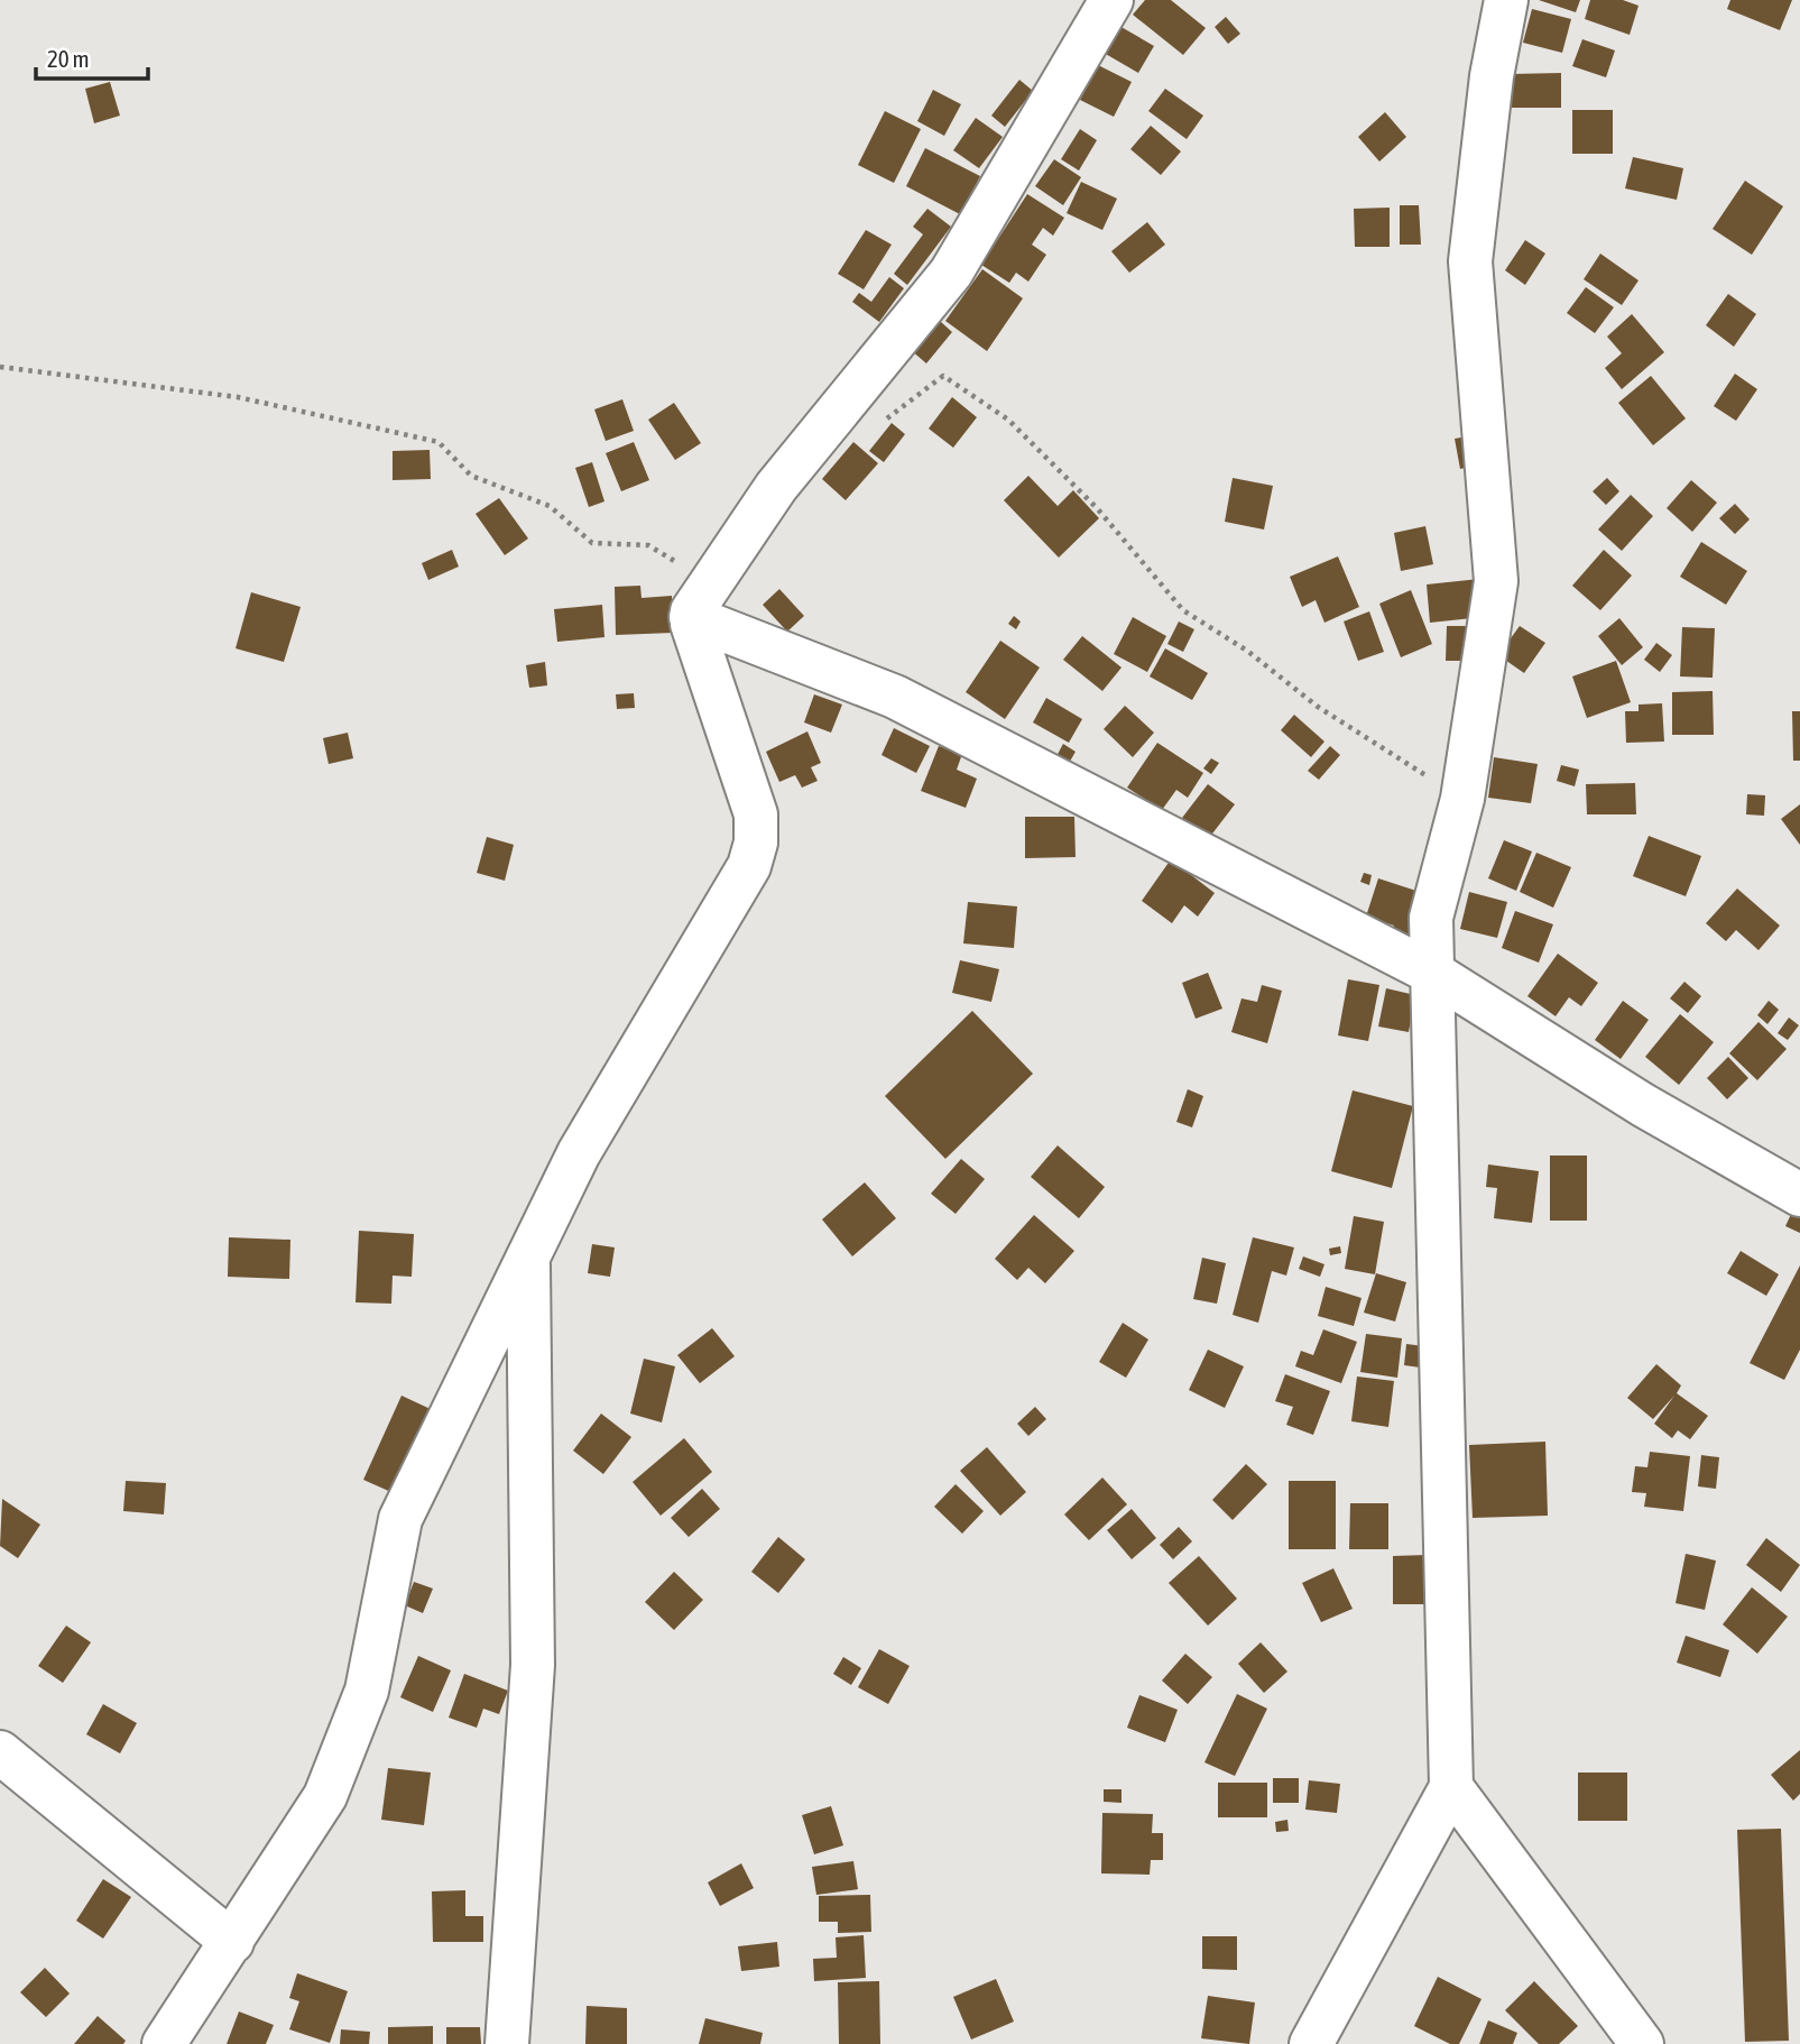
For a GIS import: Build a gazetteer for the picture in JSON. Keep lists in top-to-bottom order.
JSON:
{
  "scale_bar": "20 m"
}
